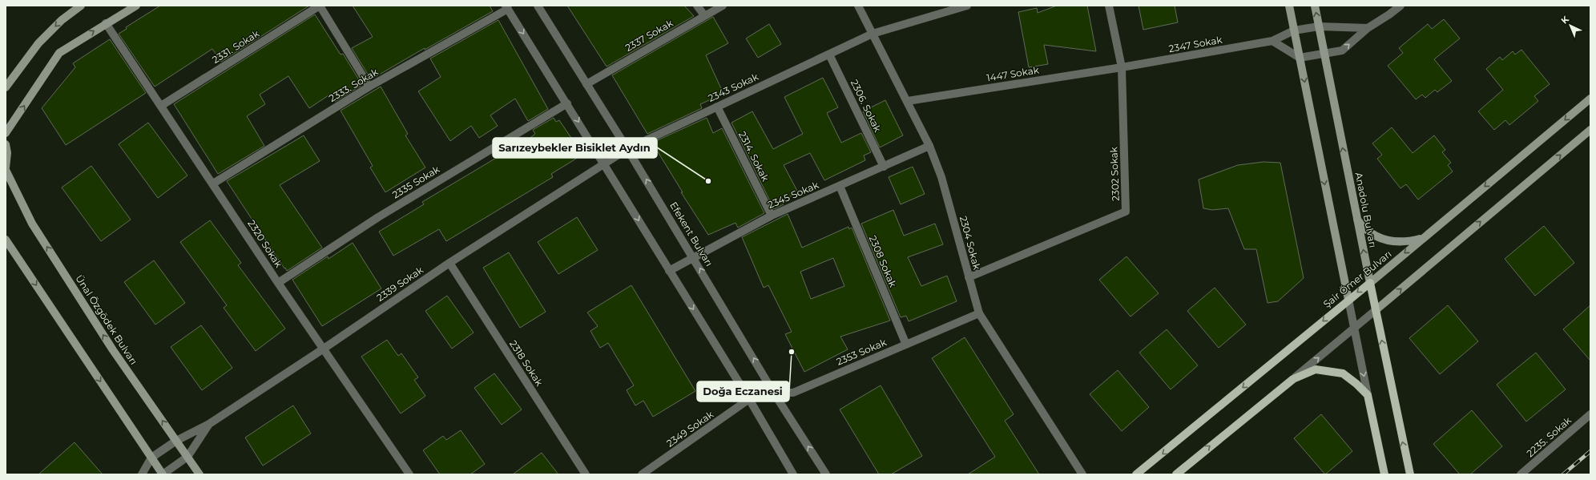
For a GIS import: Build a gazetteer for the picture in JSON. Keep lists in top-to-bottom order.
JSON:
{
  "streets": {
    "main road": ["Anadolu Bulvarı", "Şair Ömer Bulvarı", "Ünal Özgödek Bulvarı"],
    "street": [
      "2337 Sokak",
      "2347 Sokak",
      "2331. Sokak",
      "1447 Sokak",
      "2333. Sokak",
      "2343 Sokak",
      "2306. Sokak",
      "2314. Sokak",
      "2302 Sokak",
      "2335 Sokak",
      "2345 Sokak",
      "Efekent Bulvarı",
      "2304 Sokak",
      "2320 Sokak",
      "2308 Sokak",
      "2339 Sokak",
      "2353 Sokak",
      "2318 Sokak",
      "2349 Sokak",
      "2235. Sokak"
    ]
  },
  "crossings": [
    ["2337 Sokak", "Efekent Bulvarı"],
    ["2347 Sokak", "1447 Sokak"],
    ["2347 Sokak", "2302 Sokak"],
    ["2347 Sokak", "Anadolu Bulvarı"],
    ["2331. Sokak", "2320 Sokak"],
    ["1447 Sokak", "2302 Sokak"],
    ["1447 Sokak", "2304 Sokak"],
    ["2333. Sokak", "2320 Sokak"],
    ["2343 Sokak", "2306. Sokak"],
    ["2343 Sokak", "2314. Sokak"],
    ["2343 Sokak", "Efekent Bulvarı"],
    ["2343 Sokak", "2304 Sokak"],
    ["2343 Sokak", "2339 Sokak"],
    ["2306. Sokak", "2345 Sokak"],
    ["2314. Sokak", "2345 Sokak"],
    ["2302 Sokak", "2304 Sokak"],
    ["2335 Sokak", "2320 Sokak"],
    ["2345 Sokak", "Efekent Bulvarı"],
    ["2345 Sokak", "2304 Sokak"],
    ["2345 Sokak", "2308 Sokak"],
    ["Anadolu Bulvarı", "Şair Ömer Bulvarı"],
    ["Efekent Bulvarı", "2353 Sokak"],
    ["2304 Sokak", "2353 Sokak"],
    ["2320 Sokak", "2339 Sokak"],
    ["2308 Sokak", "2353 Sokak"],
    ["2339 Sokak", "Ünal Özgödek Bulvarı"],
    ["2339 Sokak", "2318 Sokak"],
    ["2353 Sokak", "2349 Sokak"]
  ],
  "places": ["Sarızeybekler Bisiklet Aydın", "Doğa Eczanesi"],
  "north": "top left"
}
